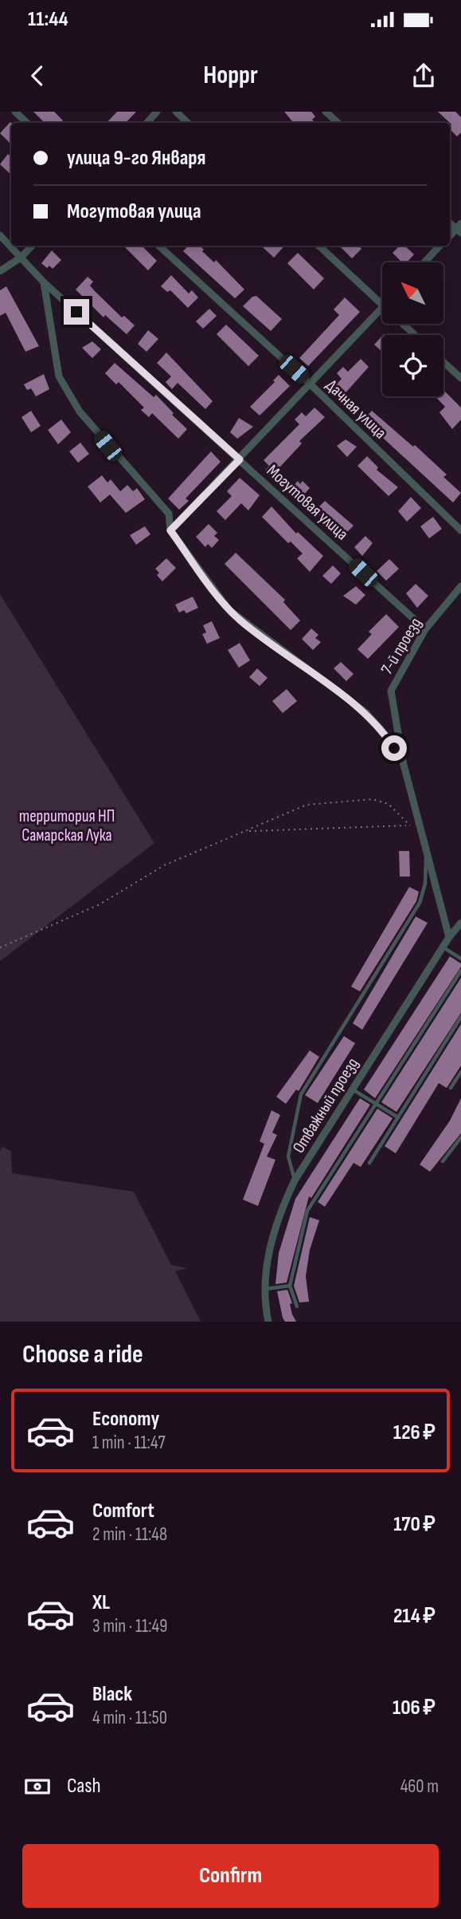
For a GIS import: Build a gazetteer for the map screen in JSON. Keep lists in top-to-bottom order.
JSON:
{
  "streets": {
    "street": [
      "Дачная улица",
      "Могутовая улица",
      "7-й проезд",
      "Отважный проезд"
    ]
  },
  "crossings": [
    ["Могутовая улица", "7-й проезд"],
    ["7-й проезд", "Отважный проезд"]
  ],
  "parks": ["территория НП Самарская Лука"],
  "north": "top left",
  "page": {
    "status": "11:44",
    "header": "Hoppr",
    "banner": ["улица 9-го Января", "Могутовая улица"],
    "heading": "Choose a ride",
    "list": [
      {
        "name": "Economy",
        "note": "1 min · 11:47",
        "value": "126 ₽"
      },
      {
        "name": "Comfort",
        "note": "2 min · 11:48",
        "value": "170 ₽"
      },
      {
        "name": "XL",
        "note": "3 min · 11:49",
        "value": "214 ₽"
      },
      {
        "name": "Black",
        "note": "4 min · 11:50",
        "value": "106 ₽"
      }
    ],
    "pay": ["Cash", "460 m"],
    "buttons": "Confirm"
  }
}
